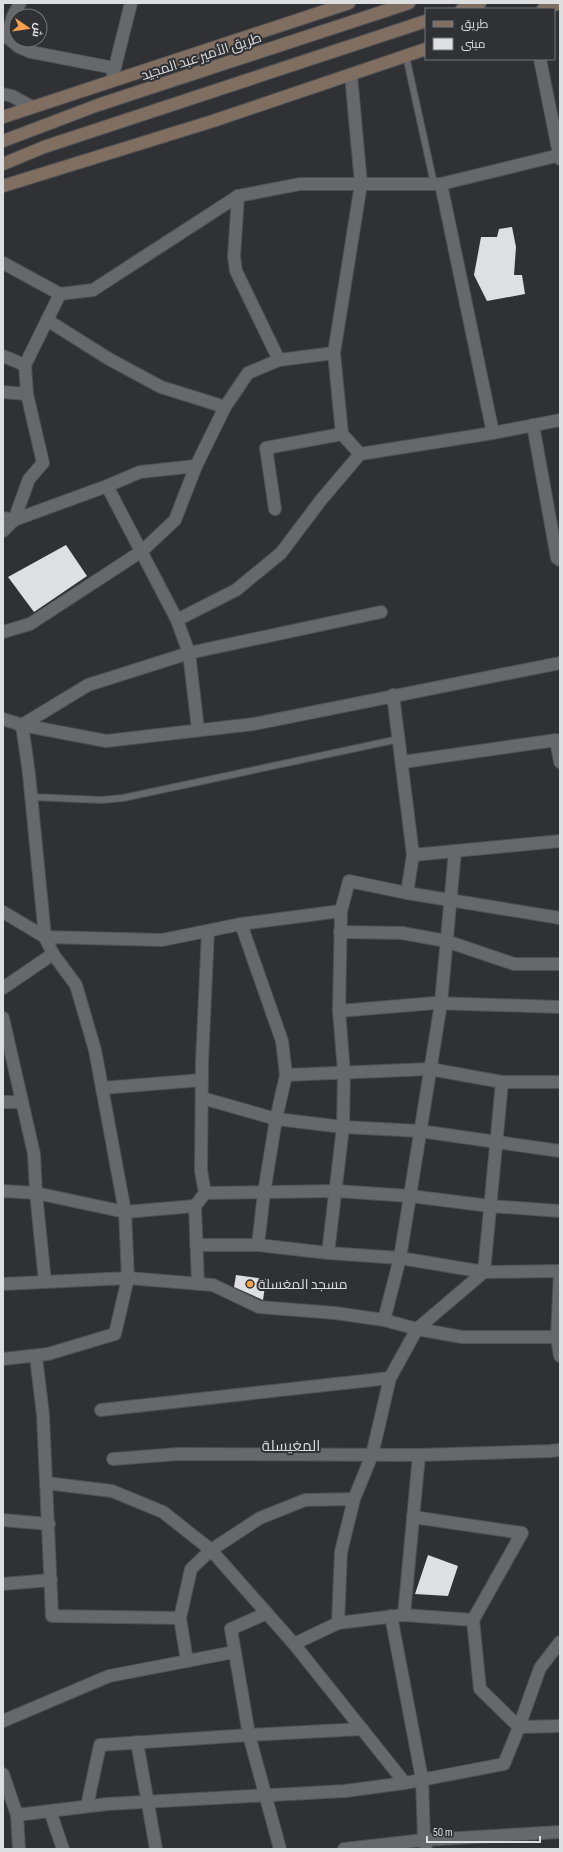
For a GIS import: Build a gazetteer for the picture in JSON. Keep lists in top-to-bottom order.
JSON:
{
  "streets": {
    "main road": ["طريق الأمير عبد المجيد"]
  },
  "districts": ["المغيسلة"],
  "places": ["مسجد المغسلة"],
  "legend": ["طريق", "مبنى"],
  "scale_bar": "50 m",
  "north": "right"
}
